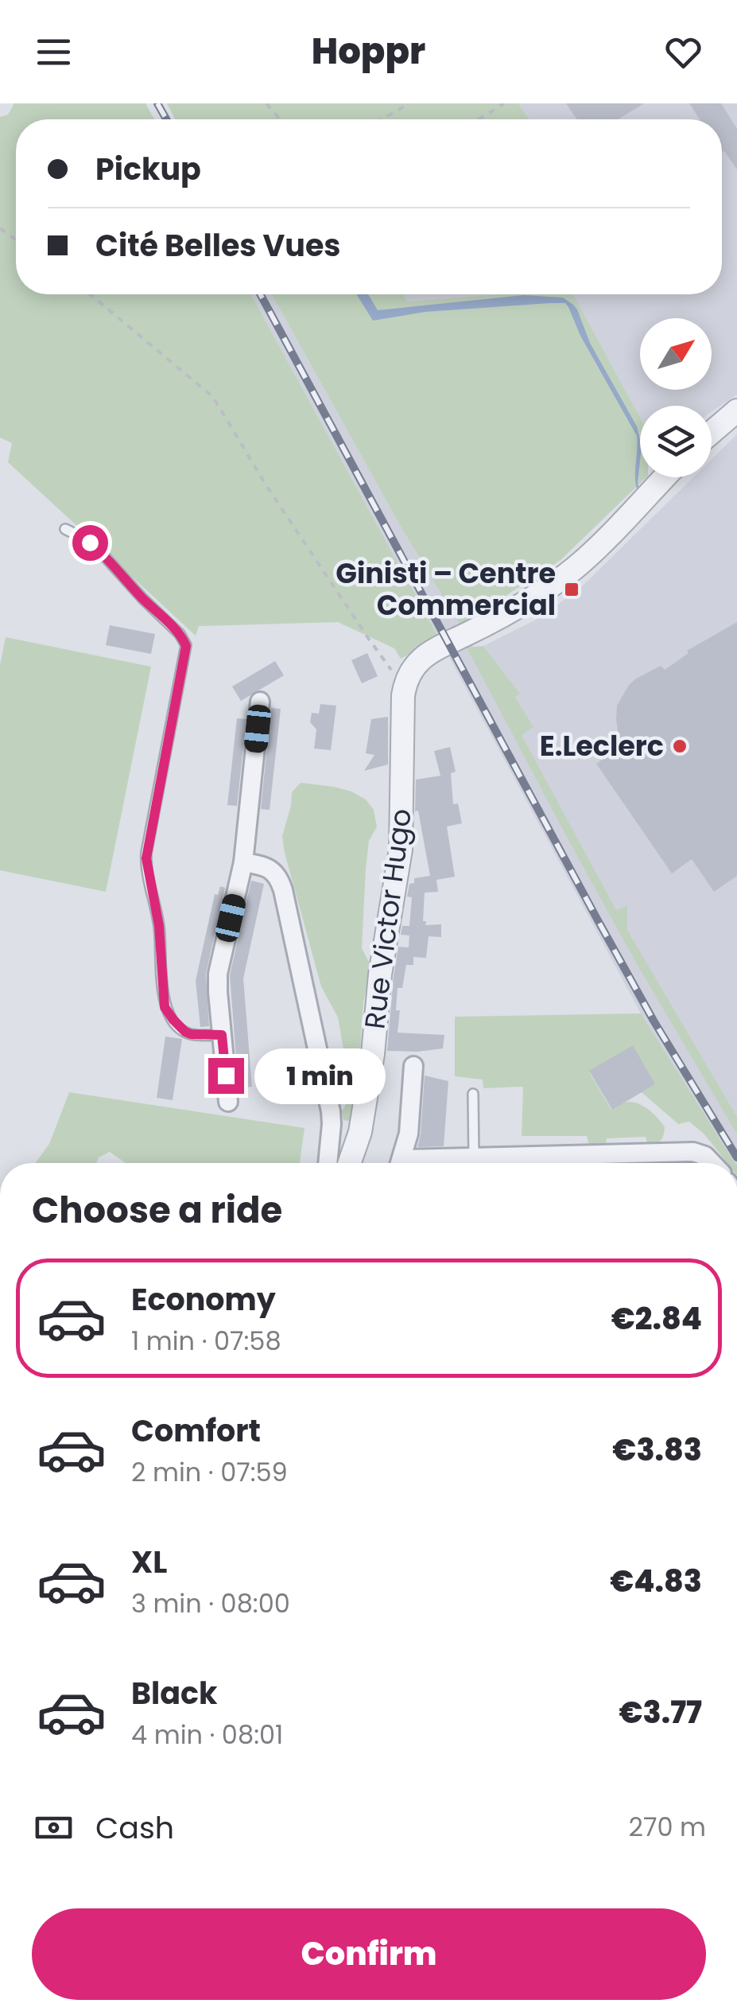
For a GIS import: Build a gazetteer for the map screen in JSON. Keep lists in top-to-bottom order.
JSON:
{
  "streets": {
    "street": ["Rue Victor Hugo"]
  },
  "places": {
    "transit": ["Ginisti – Centre Commercial"],
    "other": ["E.Leclerc"]
  },
  "north": "top right",
  "page": {
    "header": "Hoppr",
    "banner": ["Pickup", "Cité Belles Vues"],
    "bubble": "1 min",
    "heading": "Choose a ride",
    "list": [
      {
        "name": "Economy",
        "note": "1 min · 07:58",
        "value": "€2.84"
      },
      {
        "name": "Comfort",
        "note": "2 min · 07:59",
        "value": "€3.83"
      },
      {
        "name": "XL",
        "note": "3 min · 08:00",
        "value": "€4.83"
      },
      {
        "name": "Black",
        "note": "4 min · 08:01",
        "value": "€3.77"
      }
    ],
    "pay": ["Cash", "270 m"],
    "buttons": "Confirm"
  }
}
